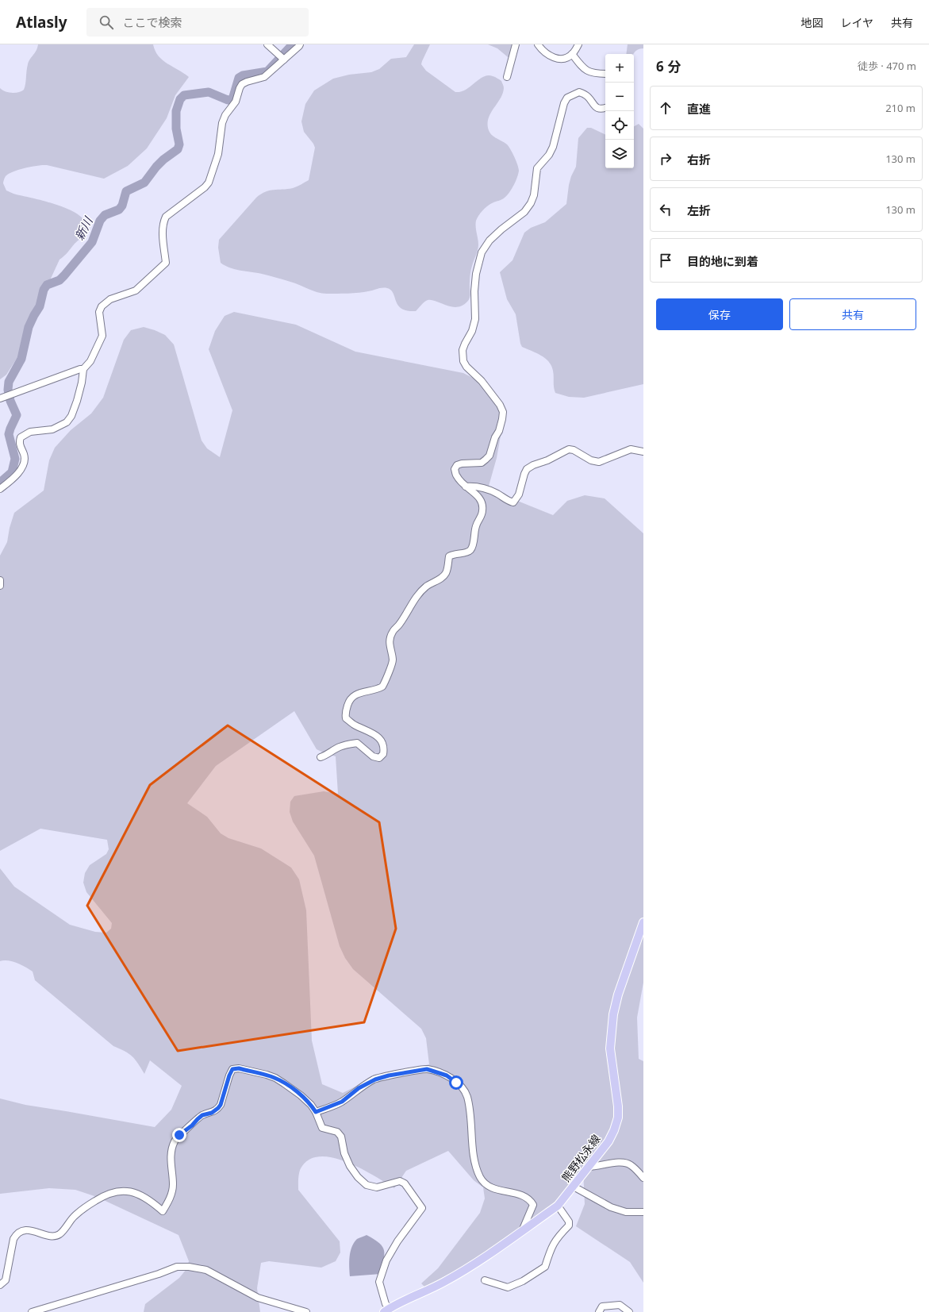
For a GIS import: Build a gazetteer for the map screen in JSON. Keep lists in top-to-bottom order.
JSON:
{
  "streets": {
    "main road": ["熊野松永線"]
  },
  "water": ["新川"],
  "page": {
    "header": "Atlasly",
    "search": "ここで検索",
    "nav": ["地図", "レイヤ", "共有"],
    "heading": ["6 分", "徒歩 · 470 m"],
    "map_buttons": ["+", "−"],
    "list": [
      ["直進", "210 m"],
      ["右折", "130 m"],
      ["左折", "130 m"],
      "目的地に到着"
    ],
    "buttons": ["保存", "共有"]
  }
}
